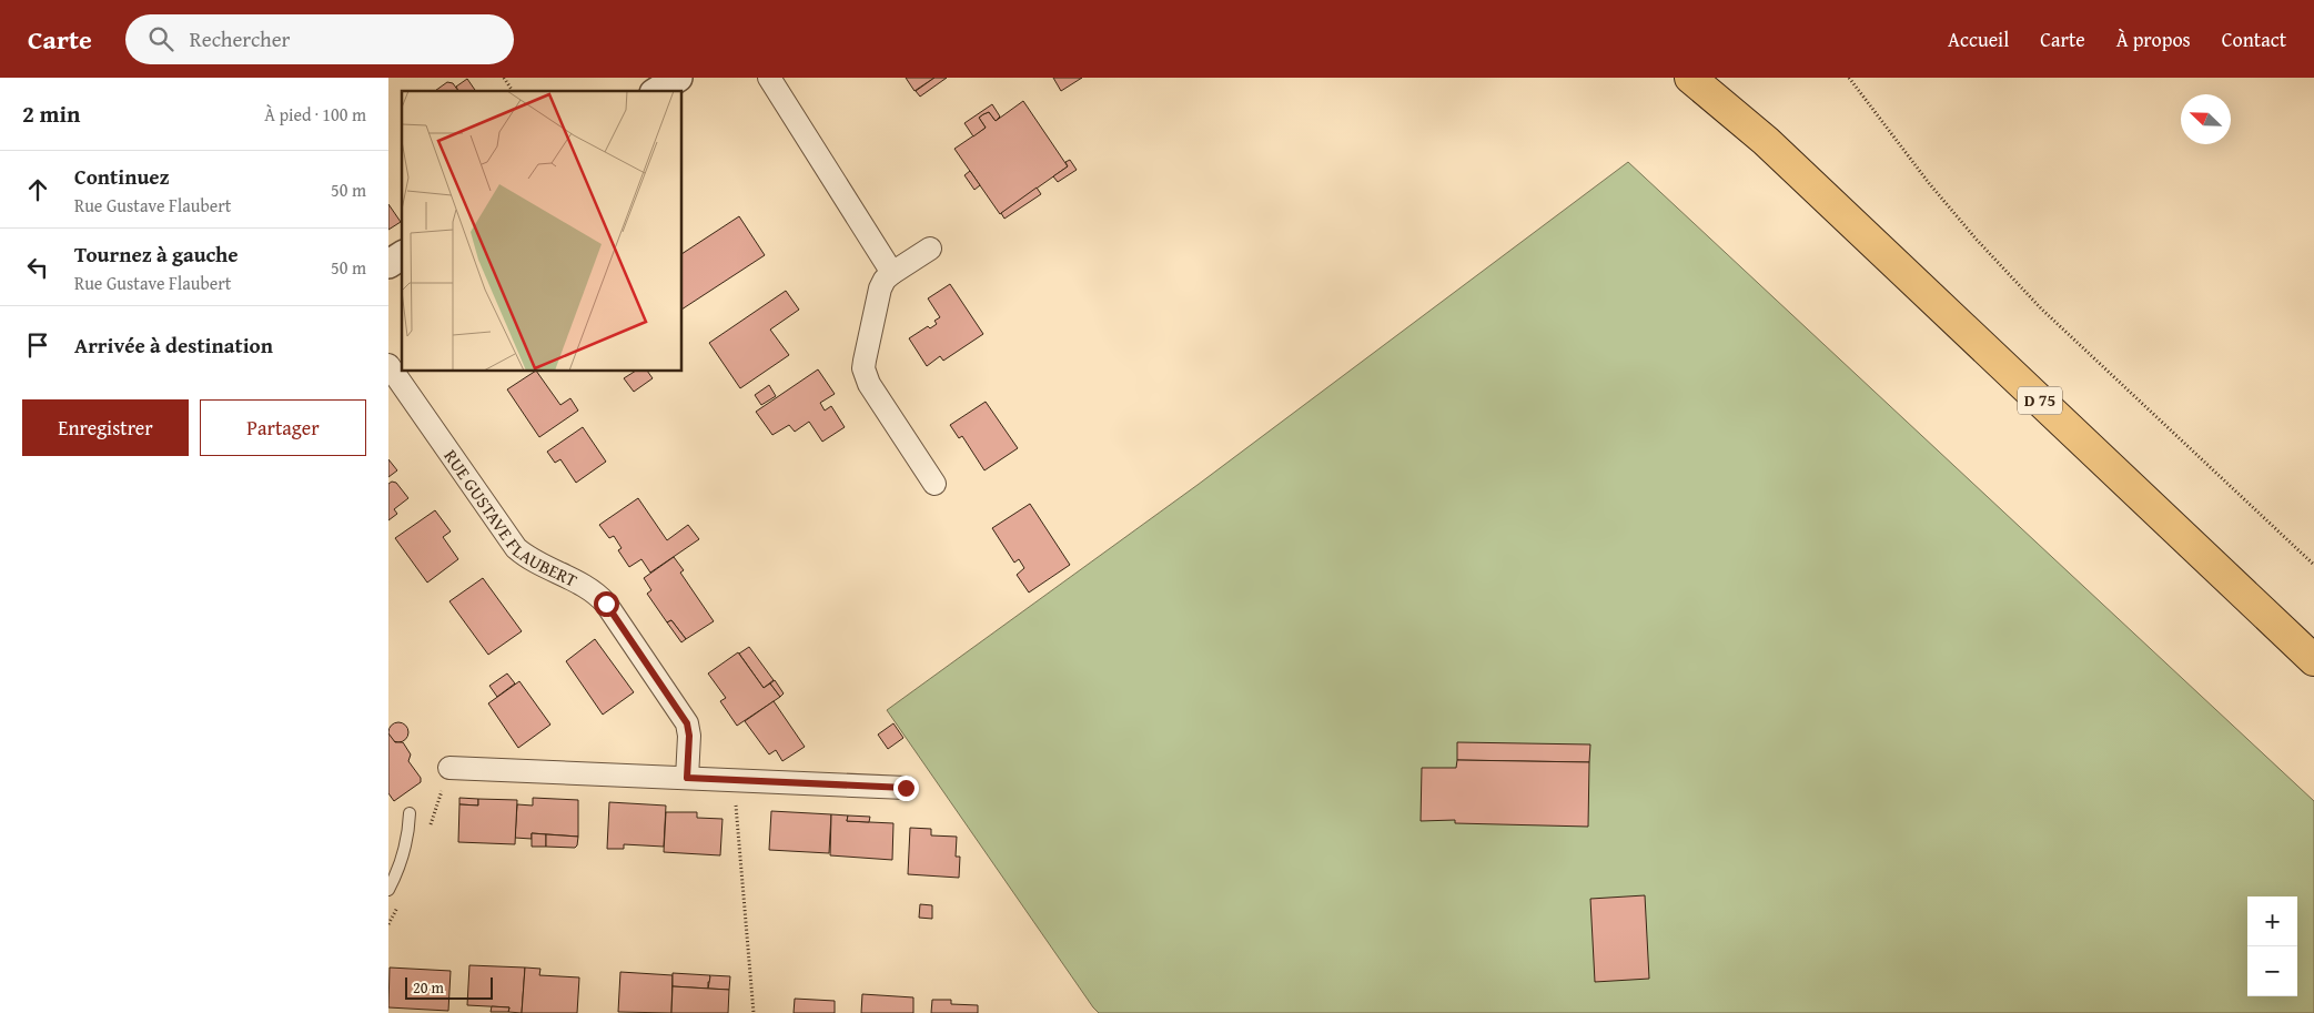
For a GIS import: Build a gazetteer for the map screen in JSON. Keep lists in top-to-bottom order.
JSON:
{
  "streets": {
    "main road": ["D 75"],
    "street": ["RUE GUSTAVE FLAUBERT"]
  },
  "scale_bar": "20 m",
  "north": "top left",
  "page": {
    "header": "Carte",
    "search": "Rechercher",
    "nav": [
      "Accueil",
      "Carte",
      "À propos",
      "Contact"
    ],
    "heading": ["2 min", "À pied · 100 m"],
    "list": [
      ["Continuez", "Rue Gustave Flaubert", "50 m"],
      ["Tournez à gauche", "Rue Gustave Flaubert", "50 m"],
      "Arrivée à destination"
    ],
    "buttons": ["Enregistrer", "Partager"],
    "map_buttons": ["+", "−"],
    "scale": "20 m"
  }
}
